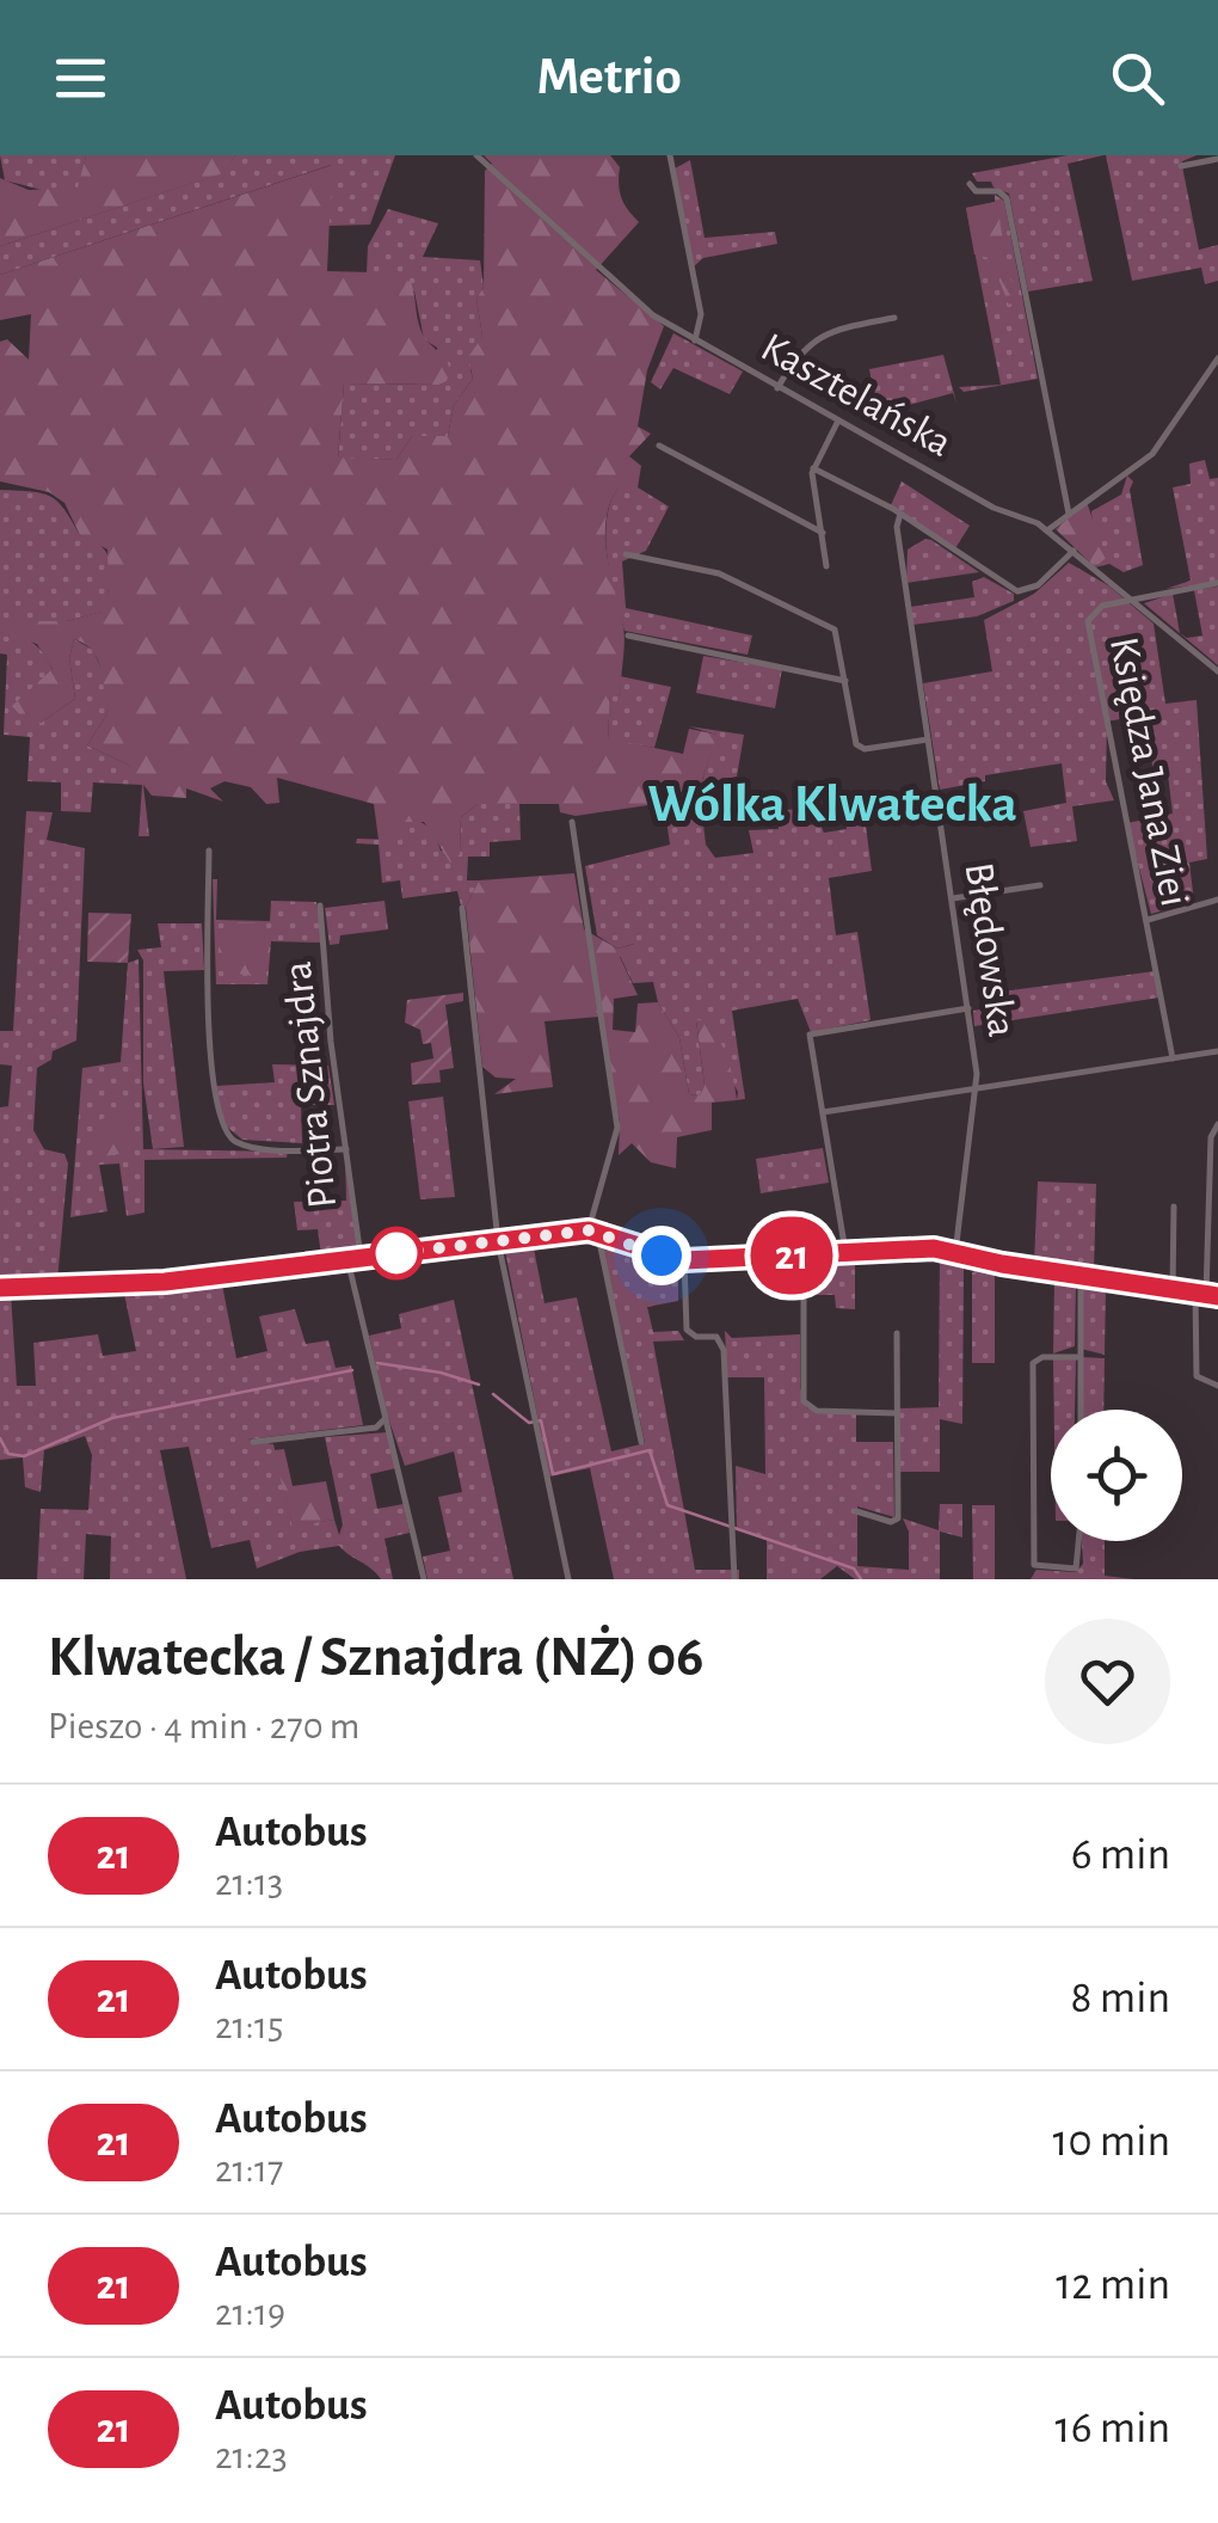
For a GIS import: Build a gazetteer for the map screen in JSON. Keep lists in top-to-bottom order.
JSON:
{
  "streets": {
    "street": [
      "Kasztelańska",
      "Księdza Jana Ziei",
      "Błędowska",
      "Piotra Sznajdra"
    ]
  },
  "crossings": [
    ["Kasztelańska", "Księdza Jana Ziei"]
  ],
  "districts": ["Wólka Klwatecka"],
  "lines": ["bus line 21"],
  "page": {
    "header": "Metrio",
    "on_map": "21",
    "heading": ["Klwatecka / Sznajdra (NŻ) 06", "Pieszo · 4 min · 270 m"],
    "list": [
      {
        "mark": "21",
        "name": "Autobus",
        "note": "21:13",
        "value": "6 min"
      },
      {
        "mark": "21",
        "name": "Autobus",
        "note": "21:15",
        "value": "8 min"
      },
      {
        "mark": "21",
        "name": "Autobus",
        "note": "21:17",
        "value": "10 min"
      },
      {
        "mark": "21",
        "name": "Autobus",
        "note": "21:19",
        "value": "12 min"
      },
      {
        "mark": "21",
        "name": "Autobus",
        "note": "21:23",
        "value": "16 min"
      }
    ]
  }
}
